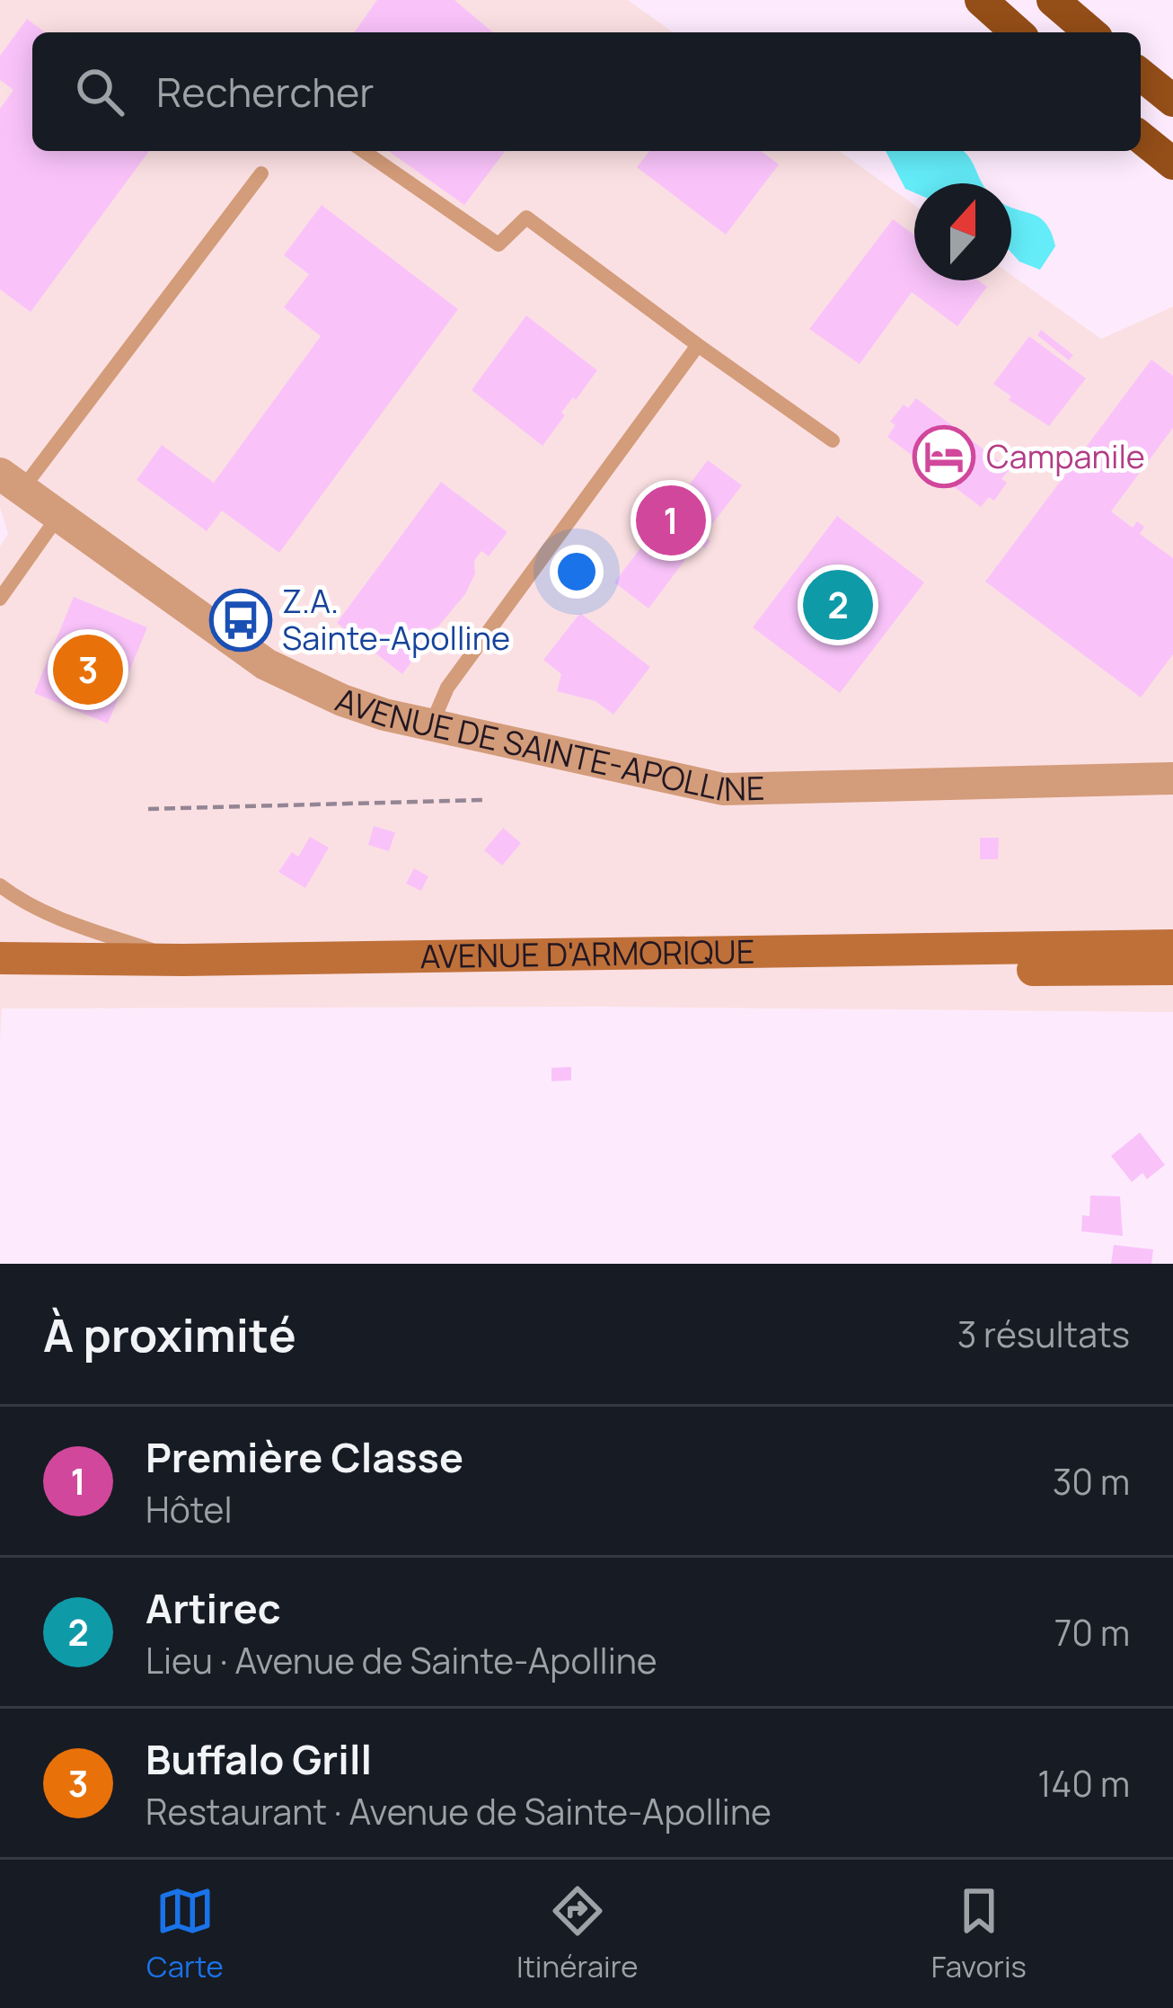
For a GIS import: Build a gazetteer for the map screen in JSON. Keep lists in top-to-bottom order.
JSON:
{
  "streets": {
    "main road": ["AVENUE D'ARMORIQUE"],
    "street": ["AVENUE DE SAINTE-APOLLINE"]
  },
  "places": {
    "hotel": ["Campanile"],
    "bus stop": ["Z.A. Sainte-Apolline"]
  },
  "north": "top",
  "page": {
    "search": "Rechercher",
    "pins": ["1", "2", "3"],
    "heading": ["À proximité", "3 résultats"],
    "list": [
      {
        "mark": "1",
        "name": "Première Classe",
        "note": "Hôtel",
        "value": "30 m"
      },
      {
        "mark": "2",
        "name": "Artirec",
        "note": "Lieu · Avenue de Sainte-Apolline",
        "value": "70 m"
      },
      {
        "mark": "3",
        "name": "Buffalo Grill",
        "note": "Restaurant · Avenue de Sainte-Apolline",
        "value": "140 m"
      }
    ],
    "nav": ["Carte", "Itinéraire", "Favoris"]
  }
}
